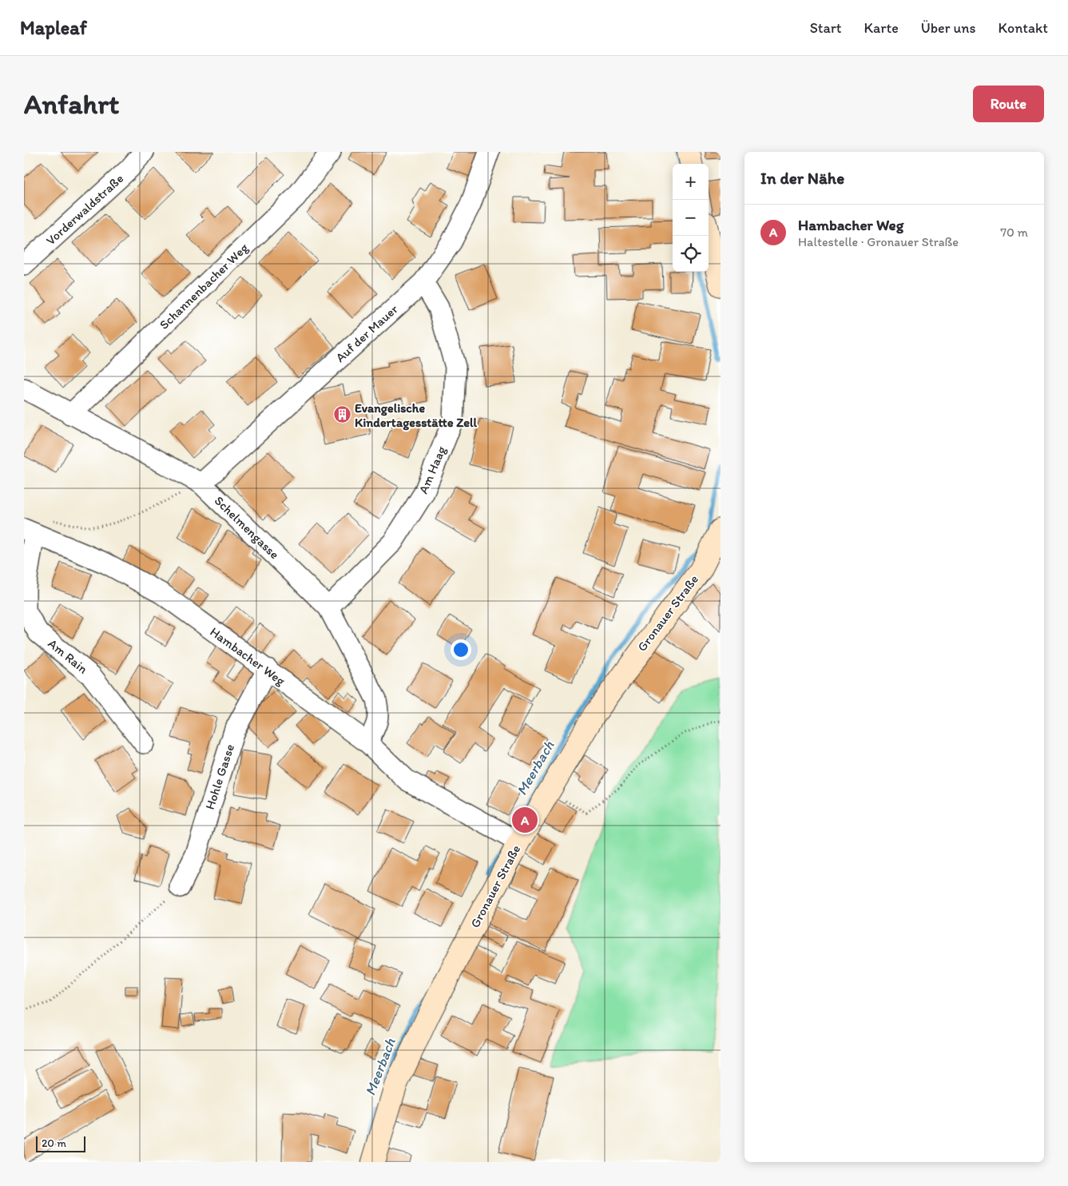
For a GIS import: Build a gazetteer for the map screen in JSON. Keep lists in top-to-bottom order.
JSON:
{
  "streets": {
    "street": [
      "Vorderwaldstraße",
      "Schannenbacher Weg",
      "Auf der Mauer",
      "Am Haag",
      "Schelmengasse",
      "Gronauer Straße",
      "Am Rain",
      "Hambacher Weg",
      "Hohle Gasse"
    ]
  },
  "crossings": [
    ["Schannenbacher Weg", "Schelmengasse"],
    ["Auf der Mauer", "Am Haag"],
    ["Auf der Mauer", "Schelmengasse"],
    ["Am Haag", "Schelmengasse"],
    ["Schelmengasse", "Hambacher Weg"],
    ["Gronauer Straße", "Hambacher Weg"],
    ["Am Rain", "Hambacher Weg"],
    ["Hambacher Weg", "Hohle Gasse"]
  ],
  "water": ["Meerbach"],
  "places": {
    "building": ["Evangelische Kindertagesstätte Zell"]
  },
  "scale_bar": "20 m",
  "page": {
    "header": "Mapleaf",
    "nav": [
      "Start",
      "Karte",
      "Über uns",
      "Kontakt"
    ],
    "buttons": "Route",
    "title": "Anfahrt",
    "heading": "In der Nähe",
    "map_buttons": ["+", "−"],
    "list": [
      {
        "mark": "A",
        "name": "Hambacher Weg",
        "note": "Haltestelle · Gronauer Straße",
        "value": "70 m"
      }
    ],
    "pins": "A",
    "scale": "20 m"
  }
}
